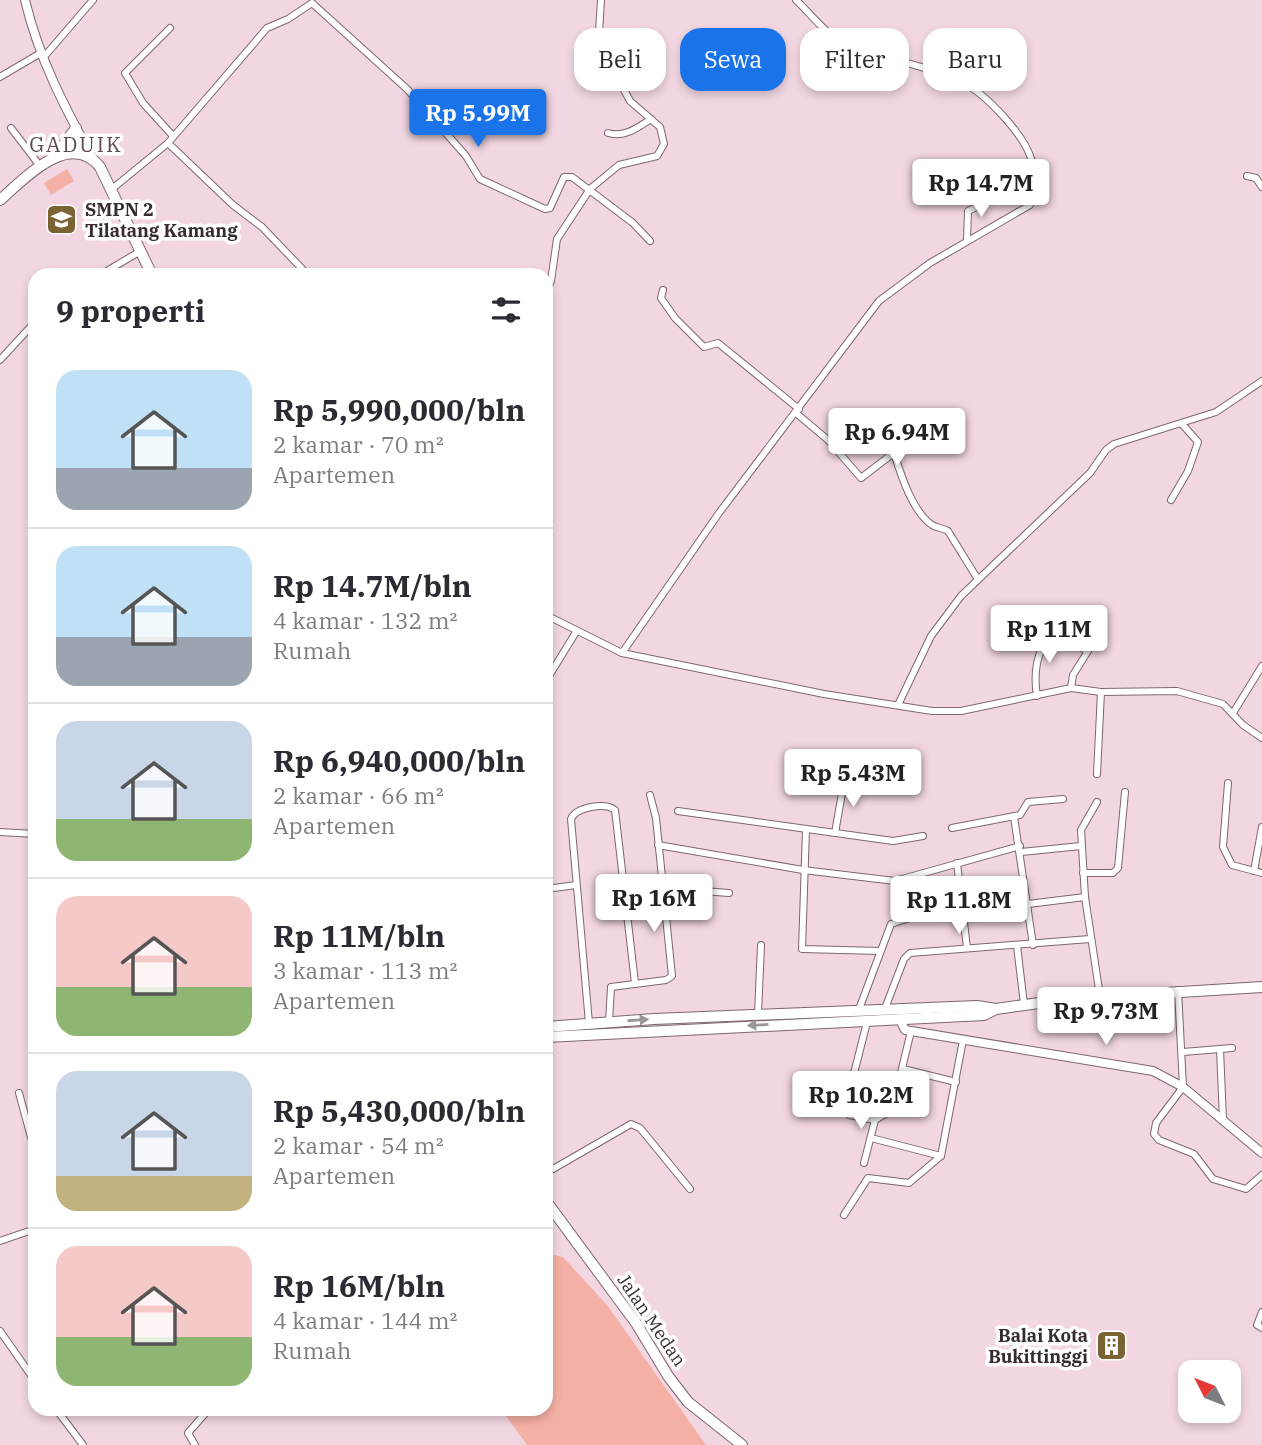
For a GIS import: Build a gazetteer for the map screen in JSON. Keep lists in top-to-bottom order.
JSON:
{
  "streets": {
    "main road": ["Jalan Medan"]
  },
  "districts": ["GADUIK"],
  "places": {
    "school or university": ["SMPN 2 Tilatang Kamang"],
    "building": ["Balai Kota Bukittinggi"]
  },
  "north": "top left",
  "page": {
    "chip": [
      "Beli",
      "Sewa",
      "Filter",
      "Baru"
    ],
    "price": [
      "Rp 5.99M",
      "Rp 14.7M",
      "Rp 6.94M",
      "Rp 11M",
      "Rp 5.43M",
      "Rp 16M",
      "Rp 11.8M",
      "Rp 9.73M",
      "Rp 10.2M"
    ],
    "heading": "9 properti",
    "list": [
      {
        "name": "Rp 5,990,000/bln",
        "note": "2 kamar · 70 m² · Apartemen"
      },
      {
        "name": "Rp 14.7M/bln",
        "note": "4 kamar · 132 m² · Rumah"
      },
      {
        "name": "Rp 6,940,000/bln",
        "note": "2 kamar · 66 m² · Apartemen"
      },
      {
        "name": "Rp 11M/bln",
        "note": "3 kamar · 113 m² · Apartemen"
      },
      {
        "name": "Rp 5,430,000/bln",
        "note": "2 kamar · 54 m² · Apartemen"
      },
      {
        "name": "Rp 16M/bln",
        "note": "4 kamar · 144 m² · Rumah"
      }
    ]
  }
}
